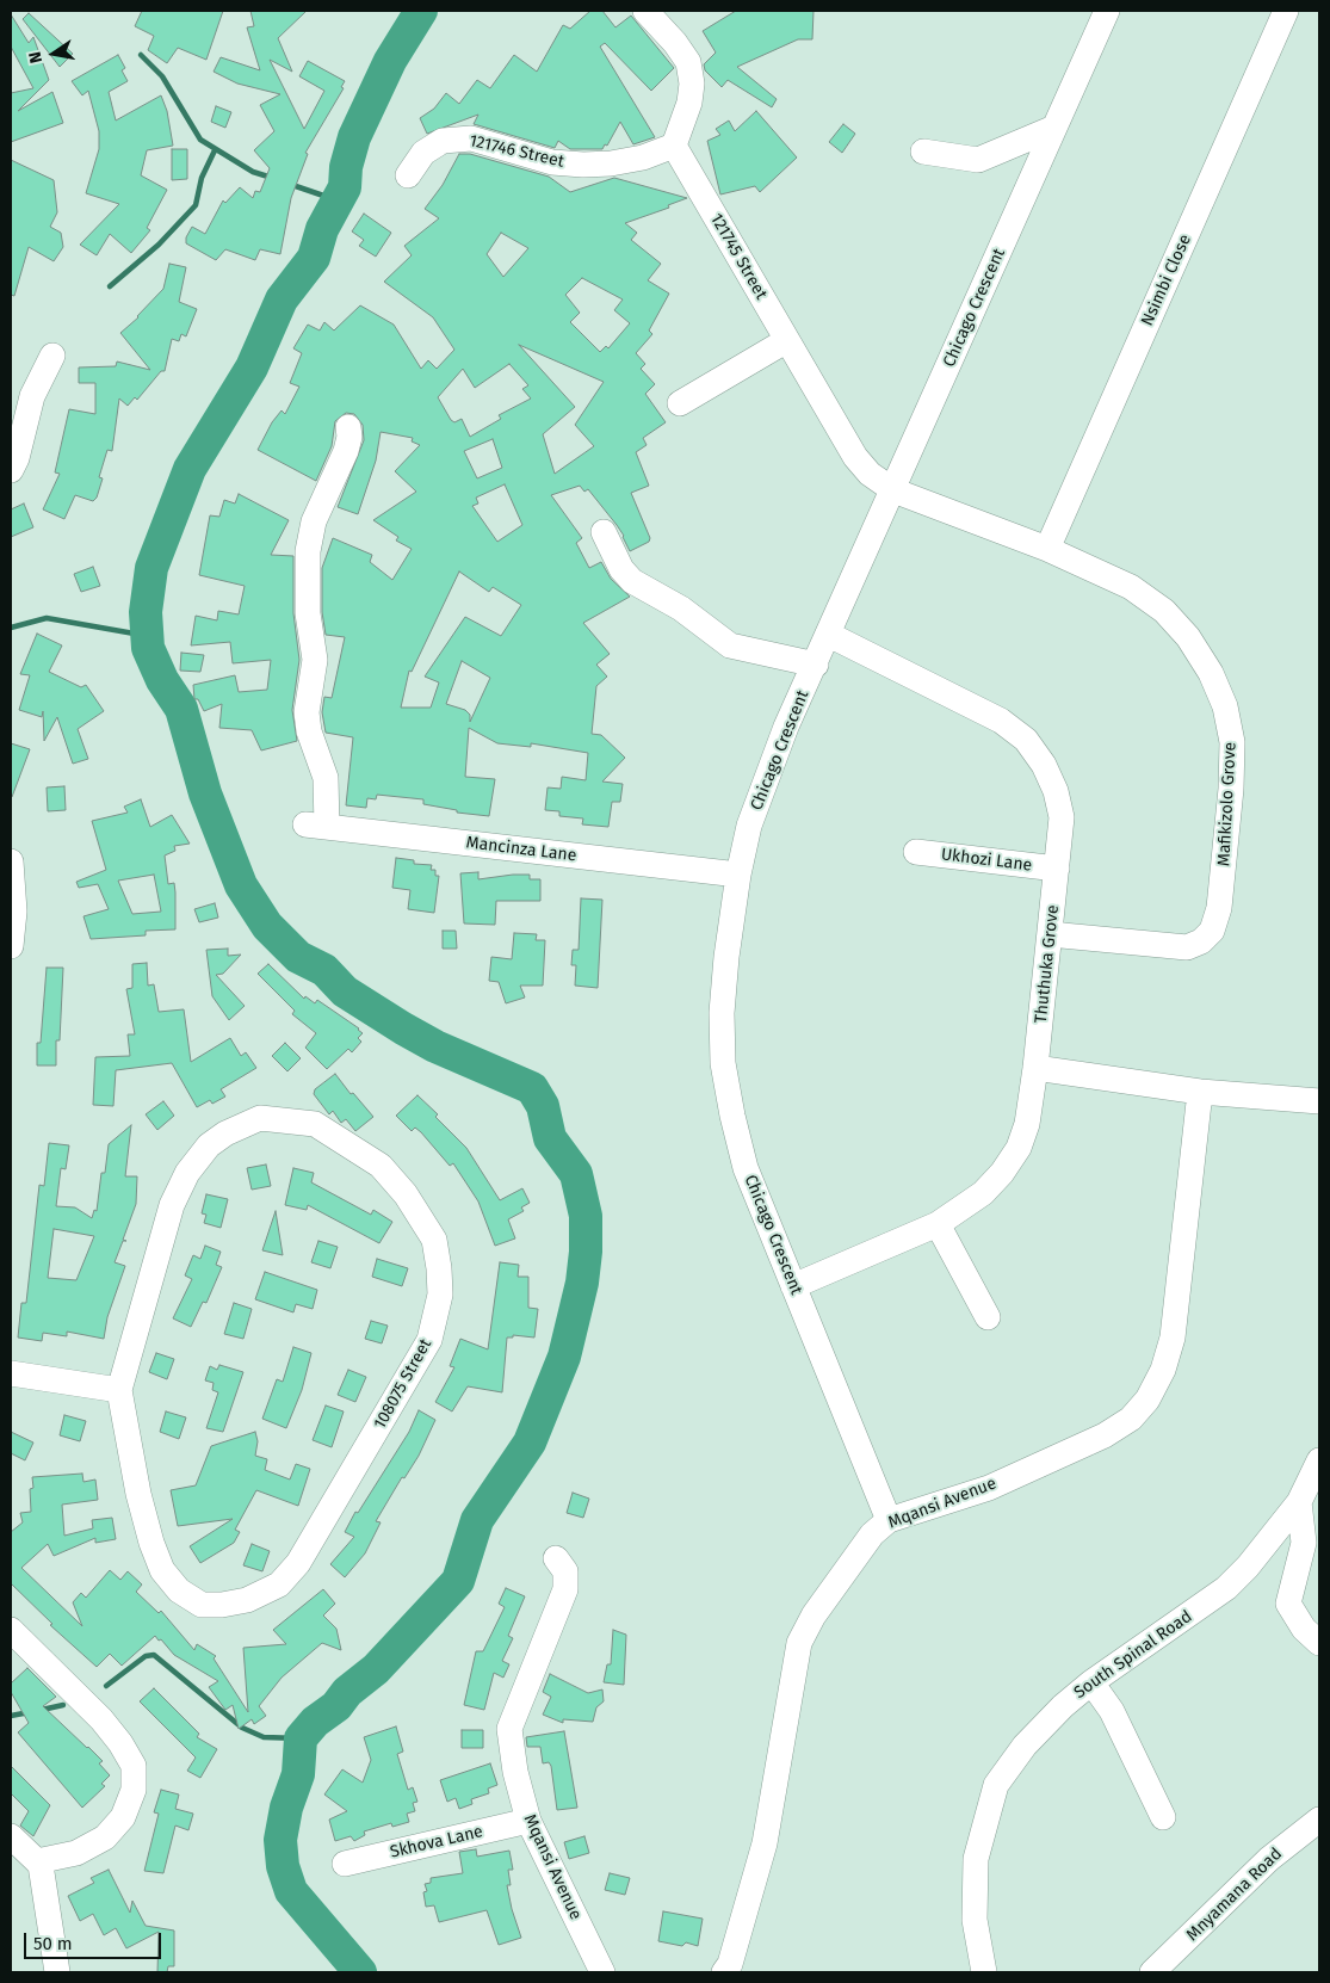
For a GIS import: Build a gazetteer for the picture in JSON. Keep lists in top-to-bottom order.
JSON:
{
  "streets": {
    "street": [
      "121746 Street",
      "121745 Street",
      "Nsimbi Close",
      "Chicago Crescent",
      "Mafikizolo Grove",
      "Mancinza Lane",
      "Ukhozi Lane",
      "Thuthuka Grove",
      "108075 Street",
      "Mqansi Avenue",
      "South Spinal Road",
      "Skhova Lane",
      "Mnyamana Road"
    ]
  },
  "crossings": [
    ["121746 Street", "121745 Street"],
    ["121745 Street", "Chicago Crescent"],
    ["121745 Street", "Mafikizolo Grove"],
    ["Nsimbi Close", "Mafikizolo Grove"],
    ["Chicago Crescent", "Mafikizolo Grove"],
    ["Chicago Crescent", "Mancinza Lane"],
    ["Chicago Crescent", "Thuthuka Grove"],
    ["Chicago Crescent", "Mqansi Avenue"],
    ["Mafikizolo Grove", "Thuthuka Grove"],
    ["Ukhozi Lane", "Thuthuka Grove"],
    ["Mqansi Avenue", "Skhova Lane"]
  ],
  "scale_bar": "50 m",
  "north": "left"
}
